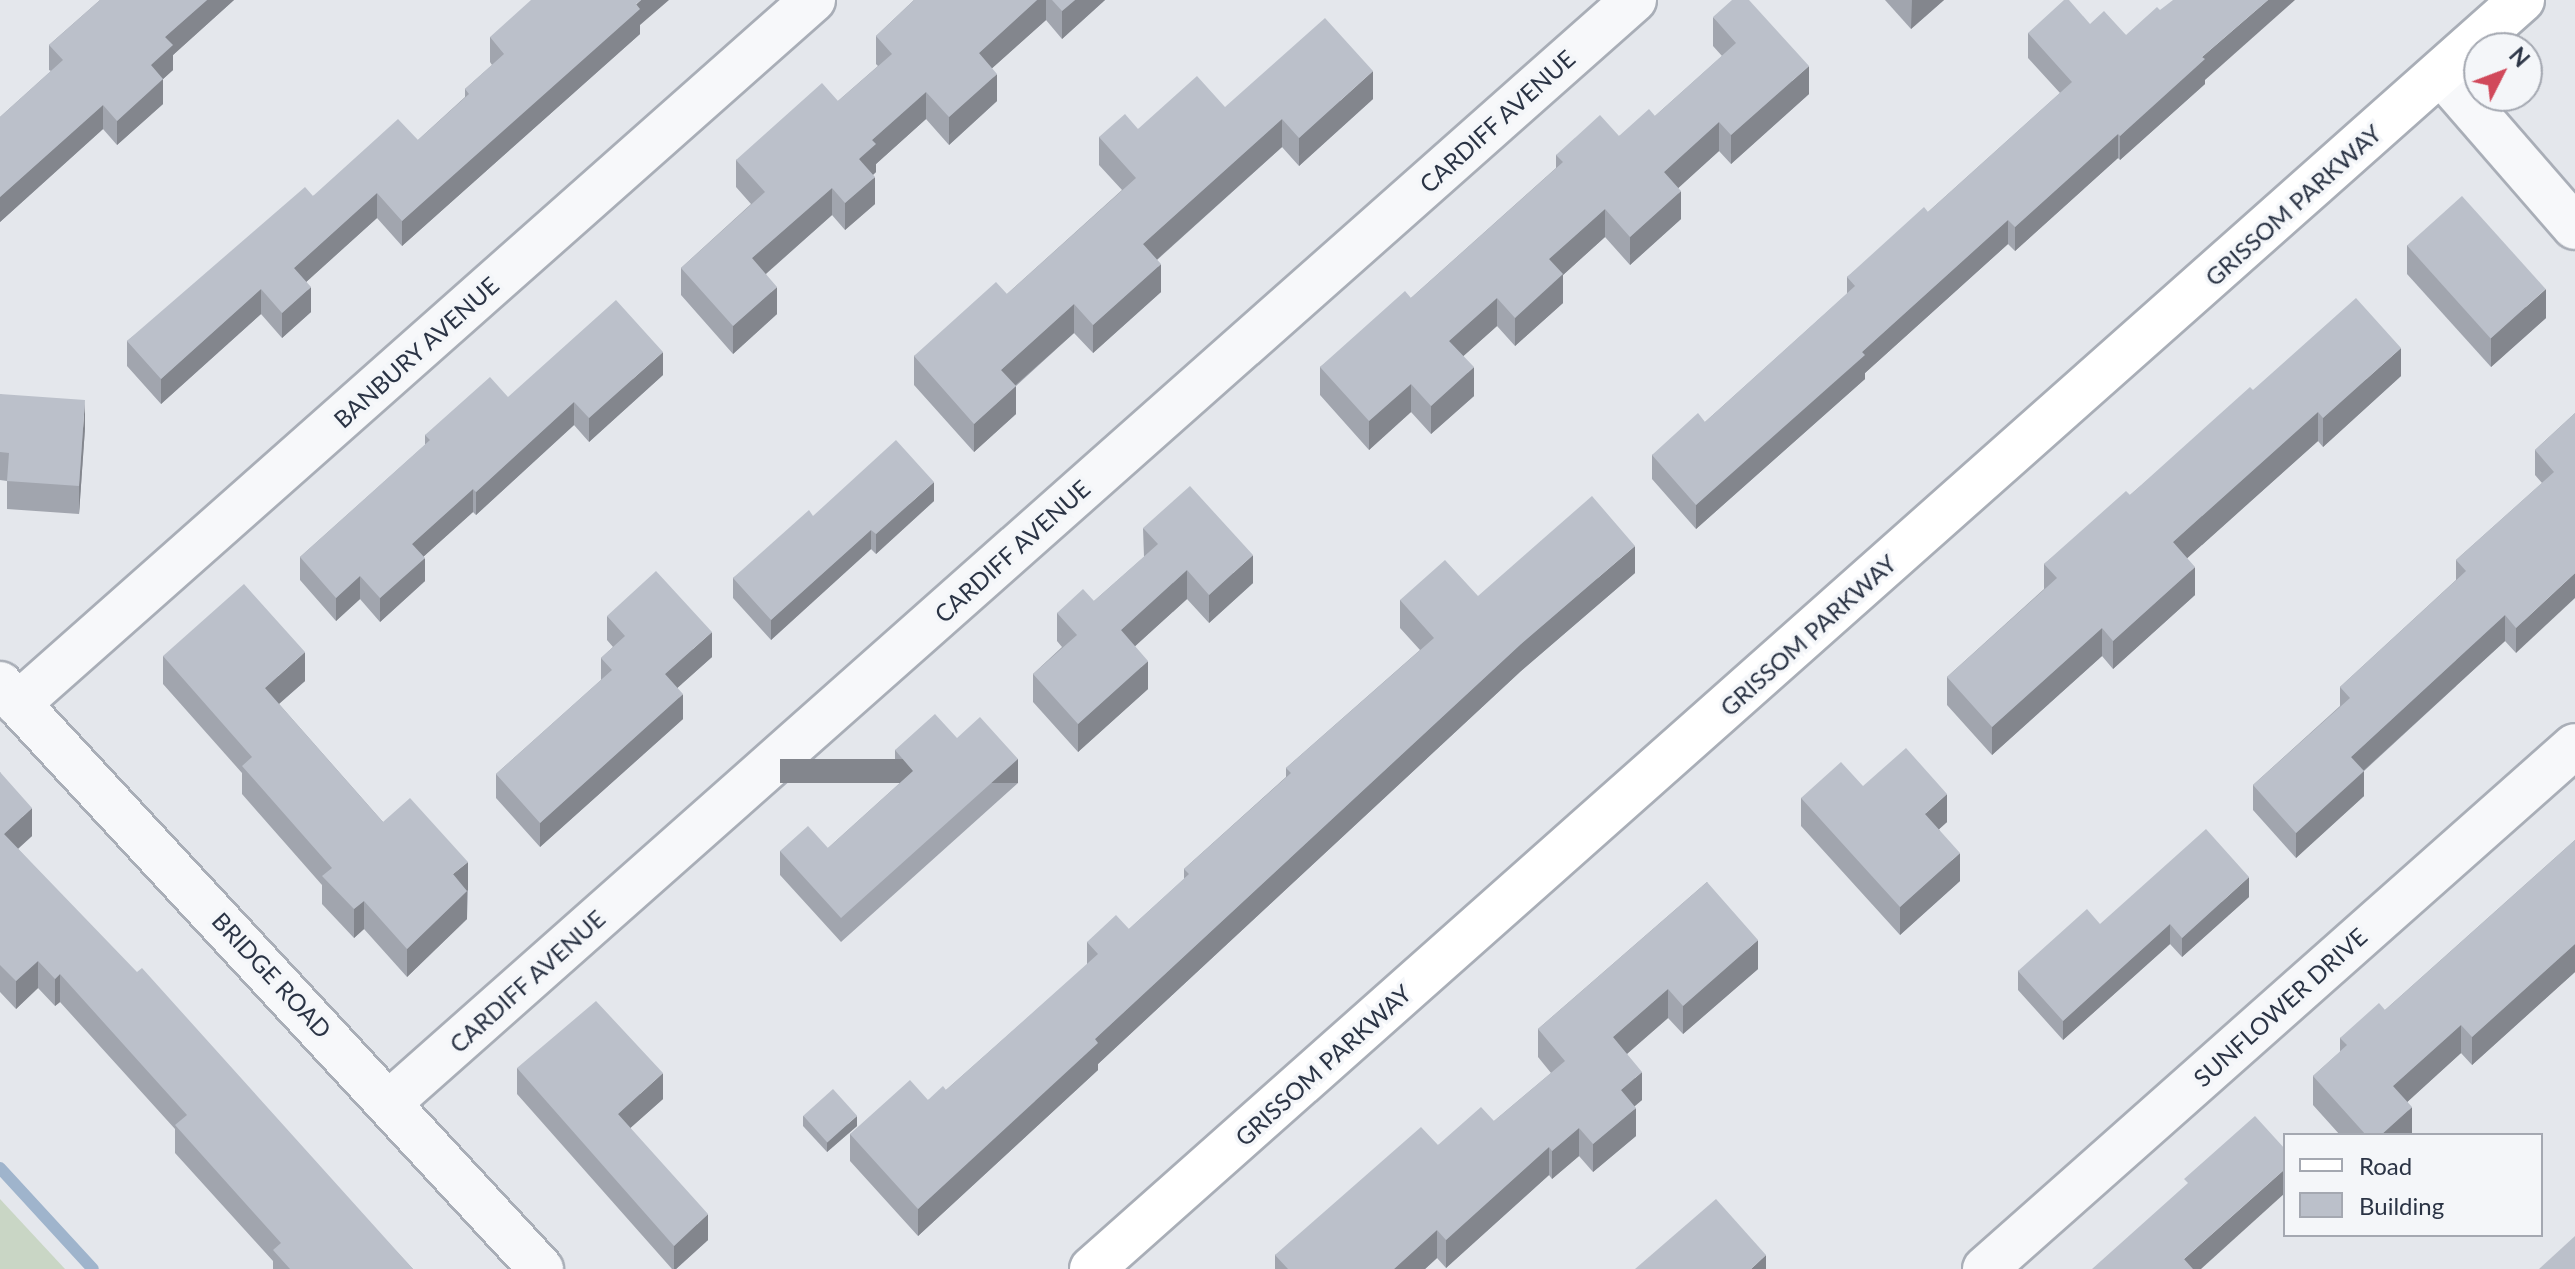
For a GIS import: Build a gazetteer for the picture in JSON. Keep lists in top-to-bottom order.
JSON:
{
  "streets": {
    "main road": ["GRISSOM PARKWAY"],
    "street": [
      "CARDIFF AVENUE",
      "BANBURY AVENUE",
      "BRIDGE ROAD",
      "SUNFLOWER DRIVE"
    ]
  },
  "crossings": [
    ["CARDIFF AVENUE", "BRIDGE ROAD"],
    ["BANBURY AVENUE", "BRIDGE ROAD"]
  ],
  "legend": ["Road", "Building"],
  "north": "top right"
}
